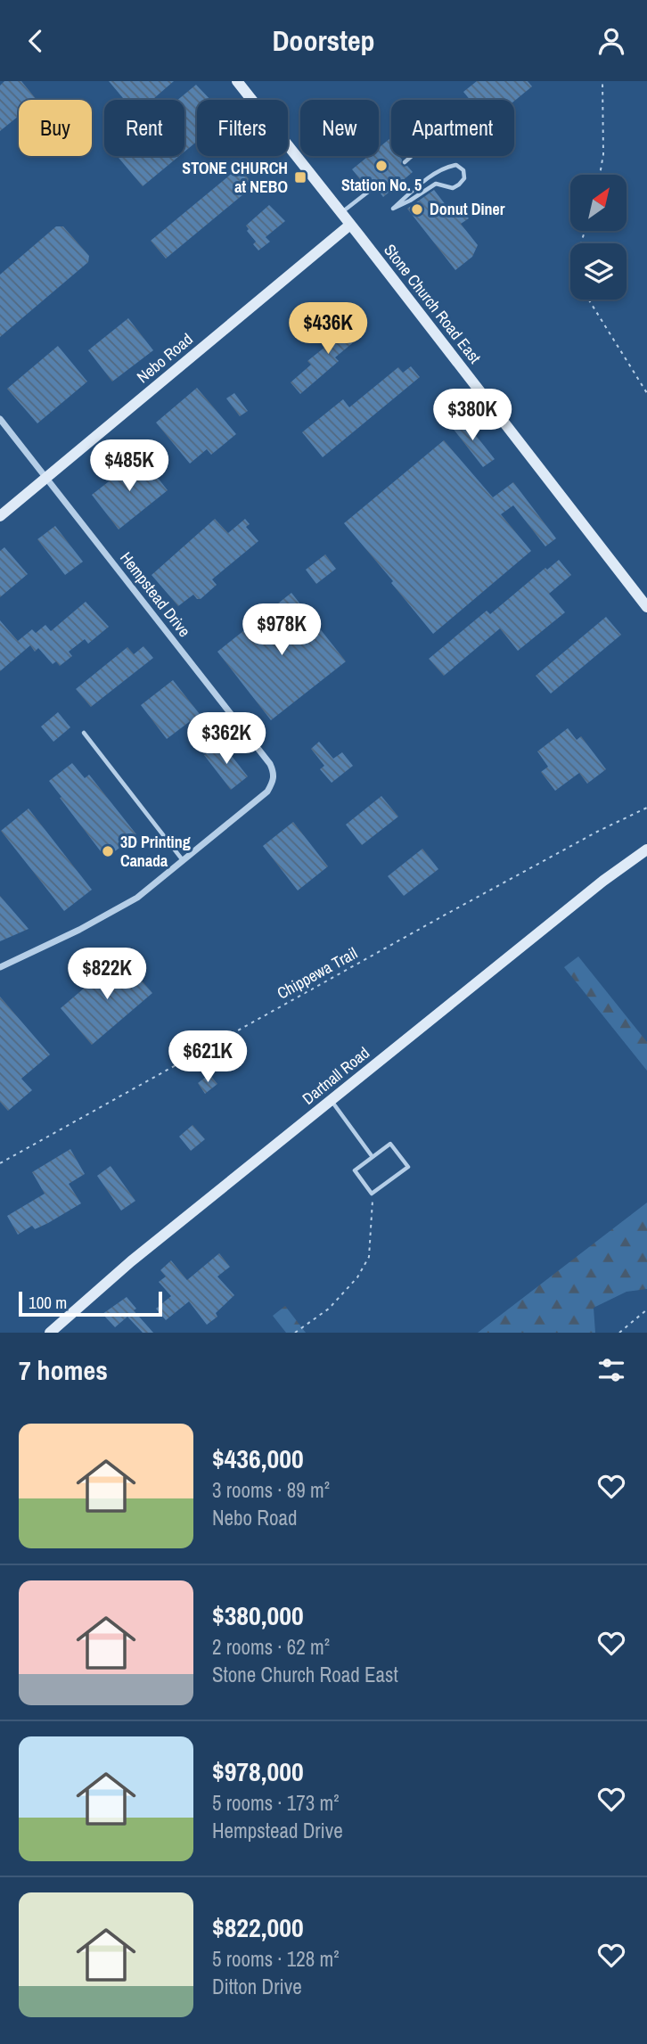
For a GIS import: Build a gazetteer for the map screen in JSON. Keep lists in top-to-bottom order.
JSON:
{
  "streets": {
    "street": [
      "Stone Church Road East",
      "Nebo Road",
      "Hempstead Drive",
      "Dartnall Road"
    ],
    "path": ["Chippewa Trail"]
  },
  "crossings": [
    ["Stone Church Road East", "Nebo Road"],
    ["Nebo Road", "Hempstead Drive"]
  ],
  "places": {
    "other": ["Station No. 5", "Donut Diner", "3D Printing Canada"],
    "transit": ["STONE CHURCH at NEBO"]
  },
  "scale_bar": "100 m",
  "north": "top right",
  "page": {
    "header": "Doorstep",
    "chip": [
      "Buy",
      "Rent",
      "Filters",
      "New",
      "Apartment"
    ],
    "price": [
      "$436K",
      "$380K",
      "$485K",
      "$978K",
      "$362K",
      "$822K",
      "$621K"
    ],
    "scale": "100 m",
    "heading": "7 homes",
    "list": [
      {
        "name": "$436,000",
        "note": "3 rooms · 89 m² · Nebo Road"
      },
      {
        "name": "$380,000",
        "note": "2 rooms · 62 m² · Stone Church Road East"
      },
      {
        "name": "$978,000",
        "note": "5 rooms · 173 m² · Hempstead Drive"
      },
      {
        "name": "$822,000",
        "note": "5 rooms · 128 m² · Ditton Drive"
      }
    ]
  }
}
